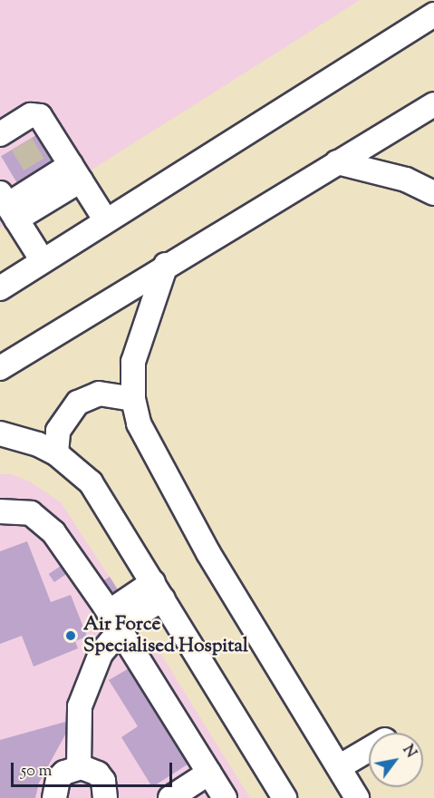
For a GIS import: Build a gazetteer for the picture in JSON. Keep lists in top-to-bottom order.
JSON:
{
  "places": ["Air Force Specialised Hospital"],
  "scale_bar": "50 m",
  "north": "top right"
}
